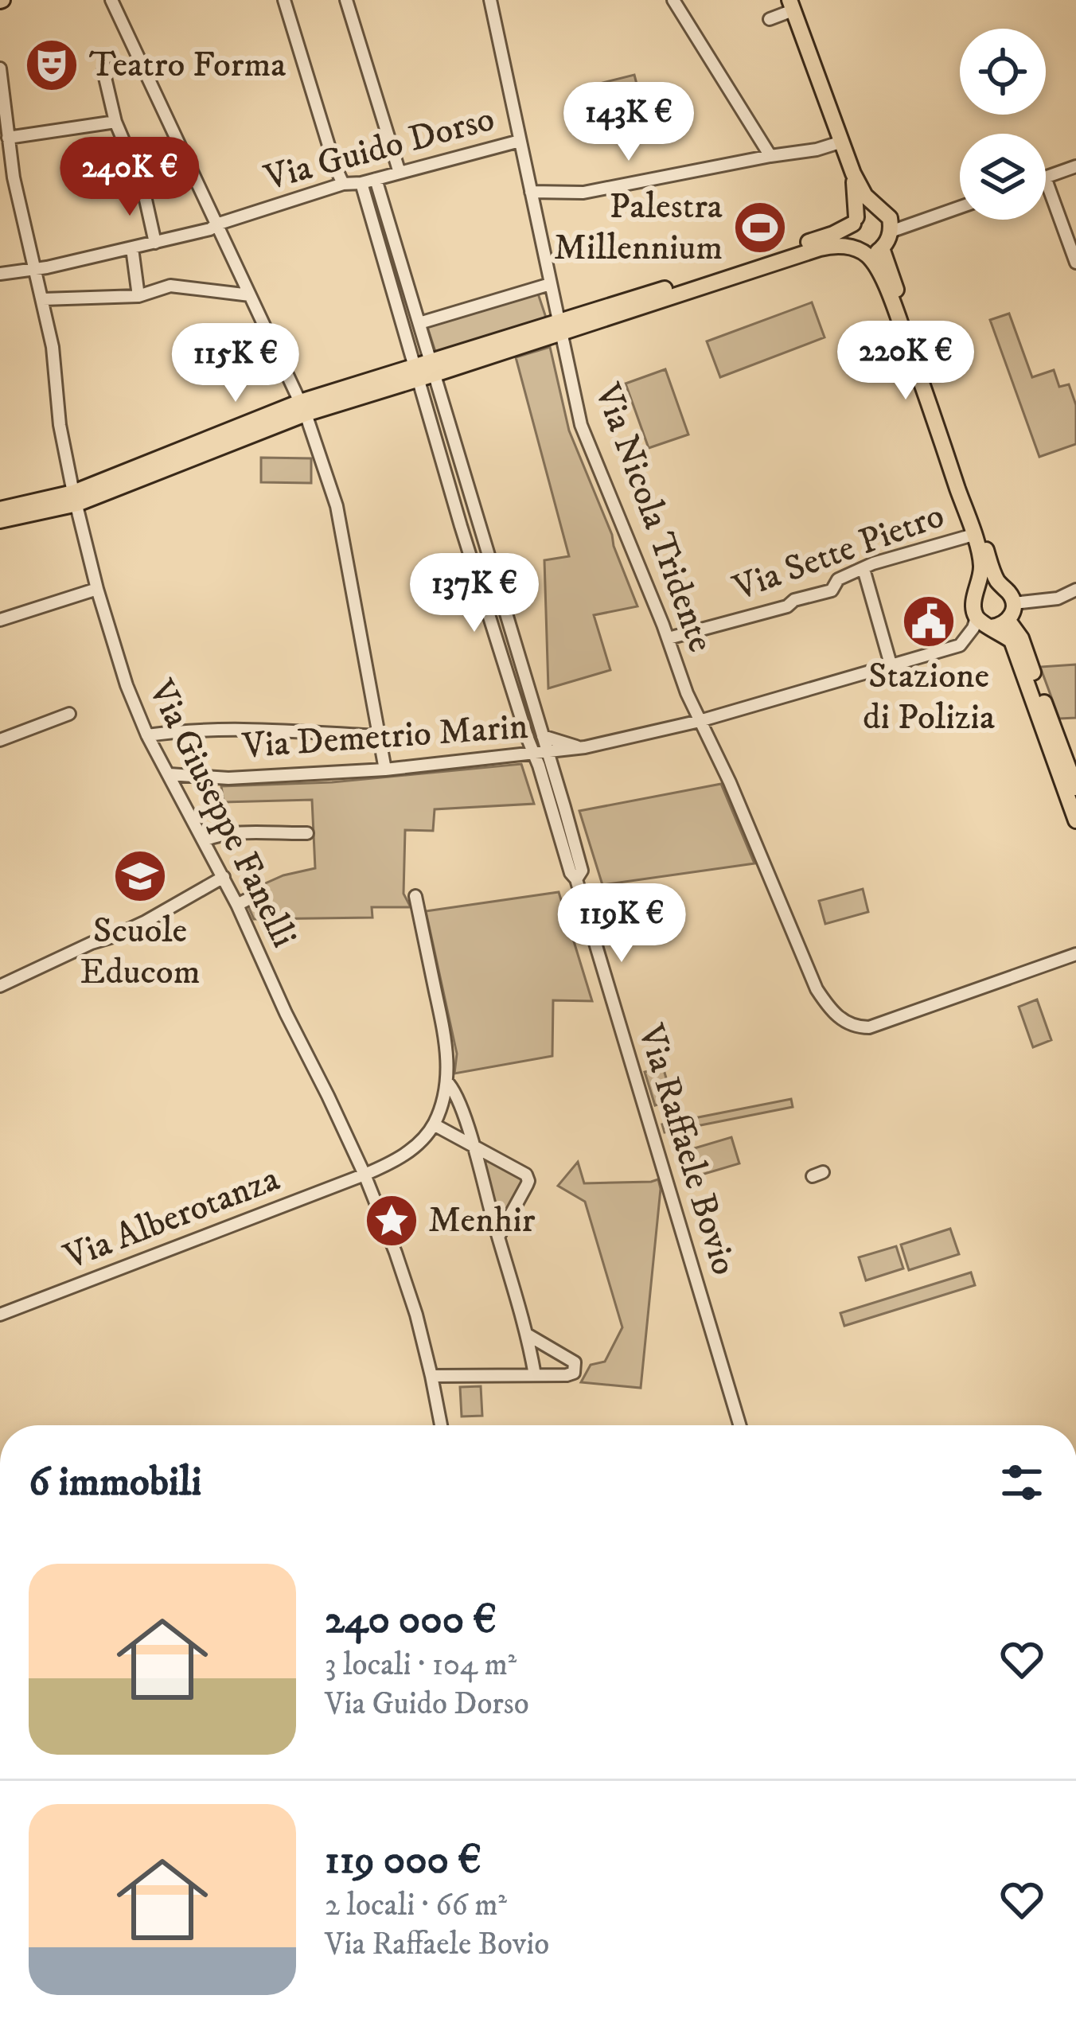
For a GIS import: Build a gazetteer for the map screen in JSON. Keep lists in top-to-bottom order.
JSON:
{
  "streets": {
    "street": [
      "Via Guido Dorso",
      "Via Nicola Tridente",
      "Via Sette Pietro",
      "Via Demetrio Marin",
      "Via Giuseppe Fanelli",
      "Via Raffaele Bovio",
      "Via Alberotanza"
    ]
  },
  "crossings": [
    ["Via Guido Dorso", "Via Nicola Tridente"],
    ["Via Guido Dorso", "Via Giuseppe Fanelli"],
    ["Via Nicola Tridente", "Via Sette Pietro"],
    ["Via Nicola Tridente", "Via Demetrio Marin"],
    ["Via Demetrio Marin", "Via Giuseppe Fanelli"],
    ["Via Demetrio Marin", "Via Raffaele Bovio"],
    ["Via Giuseppe Fanelli", "Via Alberotanza"]
  ],
  "places": {
    "theatre": ["Teatro Forma"],
    "sports": ["Palestra Millennium"],
    "public building": ["Stazione di Polizia"],
    "school or university": ["Scuole Educom"],
    "place": ["Menhir"]
  },
  "page": {
    "price": [
      "143K €",
      "240K €",
      "220K €",
      "115K €",
      "137K €",
      "119K €"
    ],
    "heading": "6 immobili",
    "list": [
      {
        "name": "240 000 €",
        "note": "3 locali · 104 m² · Via Guido Dorso"
      },
      {
        "name": "119 000 €",
        "note": "2 locali · 66 m² · Via Raffaele Bovio"
      }
    ]
  }
}
